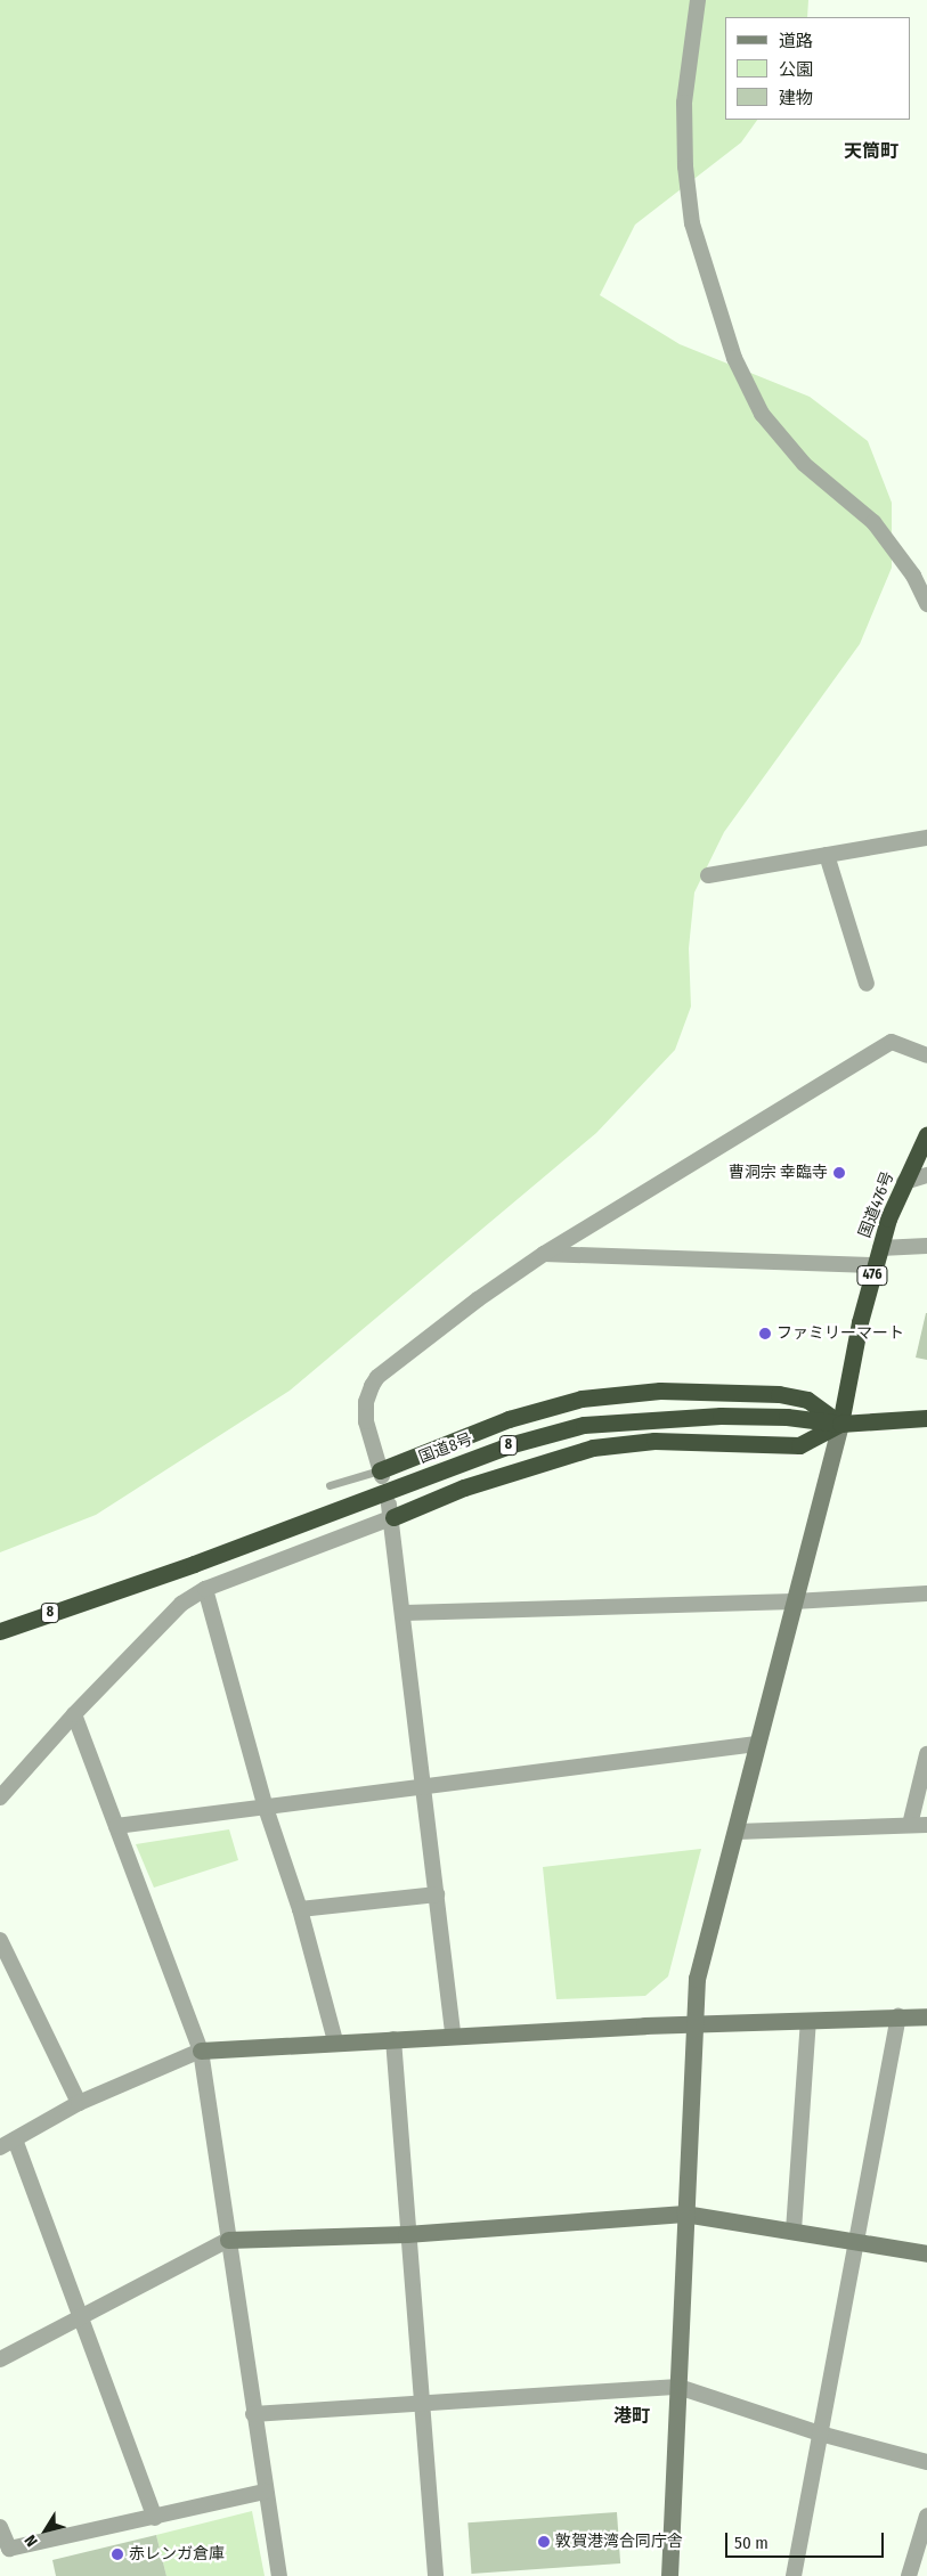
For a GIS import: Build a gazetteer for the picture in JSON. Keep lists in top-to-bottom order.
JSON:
{
  "streets": {
    "highway": [
      "国道476号",
      "476",
      "8",
      "国道8号"
    ]
  },
  "crossings": [
    ["国道476号", "国道8号"]
  ],
  "districts": ["天筒町", "港町"],
  "places": [
    "曹洞宗 幸臨寺",
    "ファミリーマート",
    "敦賀港湾合同庁舎",
    "赤レンガ倉庫"
  ],
  "legend": ["道路", "公園", "建物"],
  "scale_bar": "50 m",
  "north": "bottom left"
}
